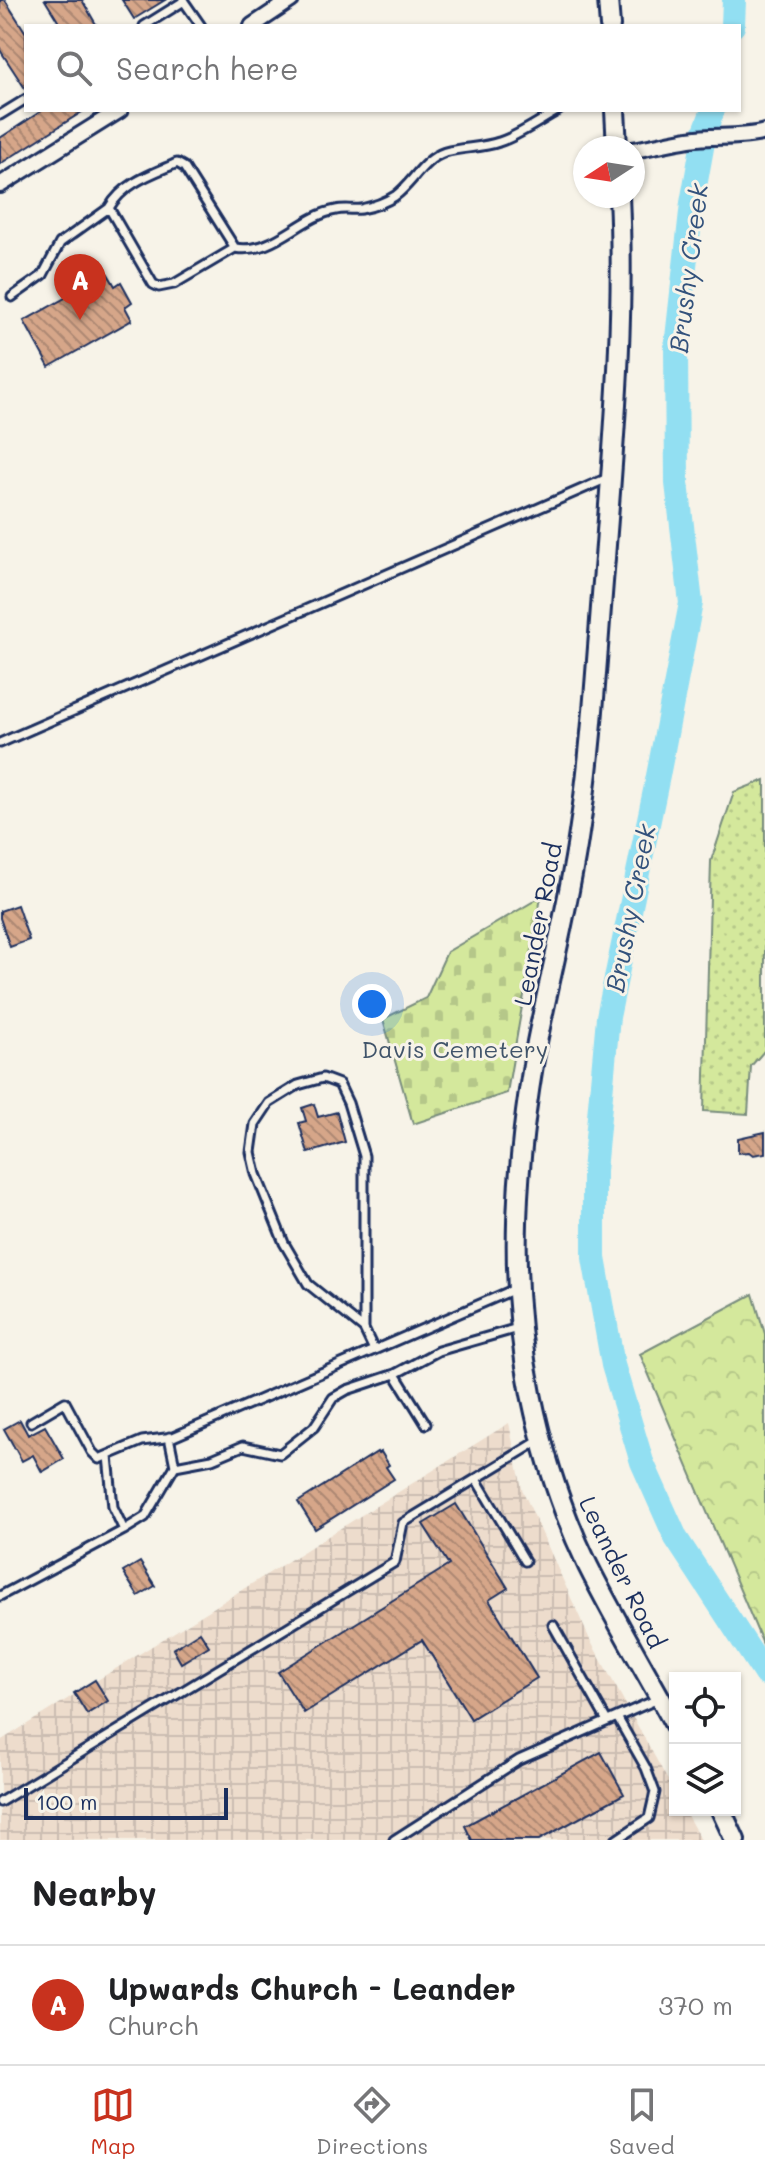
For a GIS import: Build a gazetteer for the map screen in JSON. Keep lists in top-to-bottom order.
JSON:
{
  "streets": {
    "main road": ["Leander Road"]
  },
  "water": ["Brushy Creek"],
  "parks": ["Davis Cemetery"],
  "scale_bar": "100 m",
  "north": "left",
  "page": {
    "search": "Search here",
    "pins": "A",
    "scale": "100 m",
    "heading": "Nearby",
    "list": [
      {
        "mark": "A",
        "name": "Upwards Church - Leander",
        "note": "Church",
        "value": "370 m"
      }
    ],
    "nav": ["Map", "Directions", "Saved"]
  }
}
